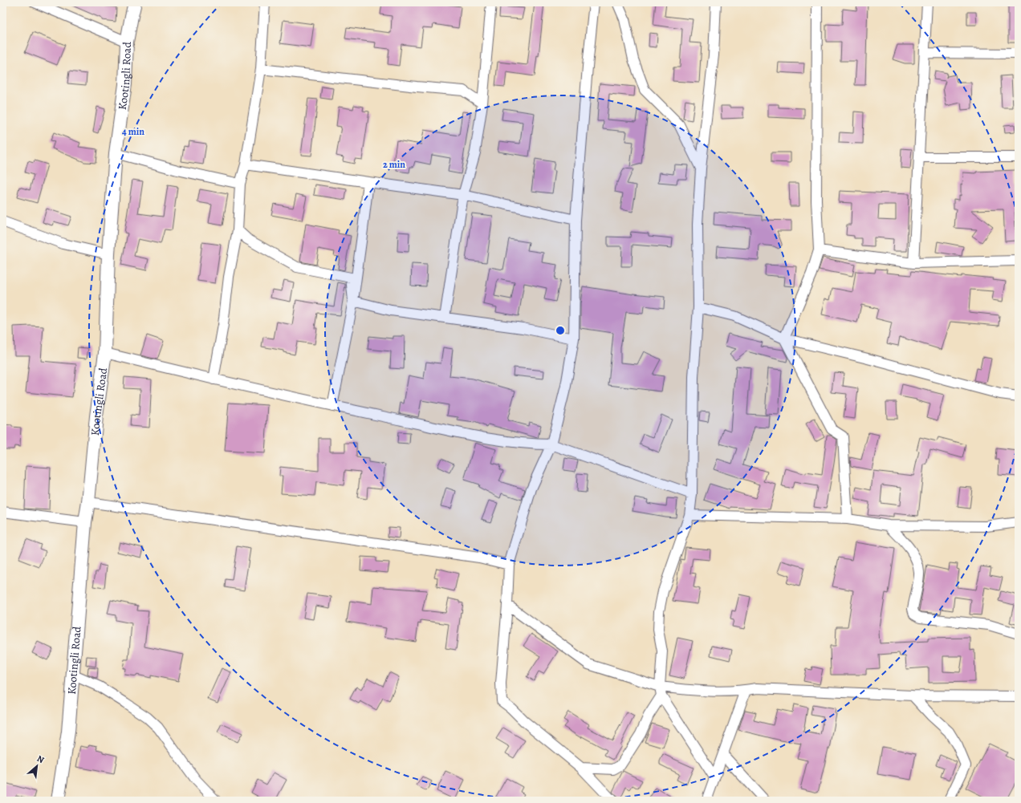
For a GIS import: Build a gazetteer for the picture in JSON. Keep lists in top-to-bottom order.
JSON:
{
  "streets": {
    "street": ["Kootingli Road"]
  },
  "north": "top right",
  "rings": ["4 min", "2 min"]
}
